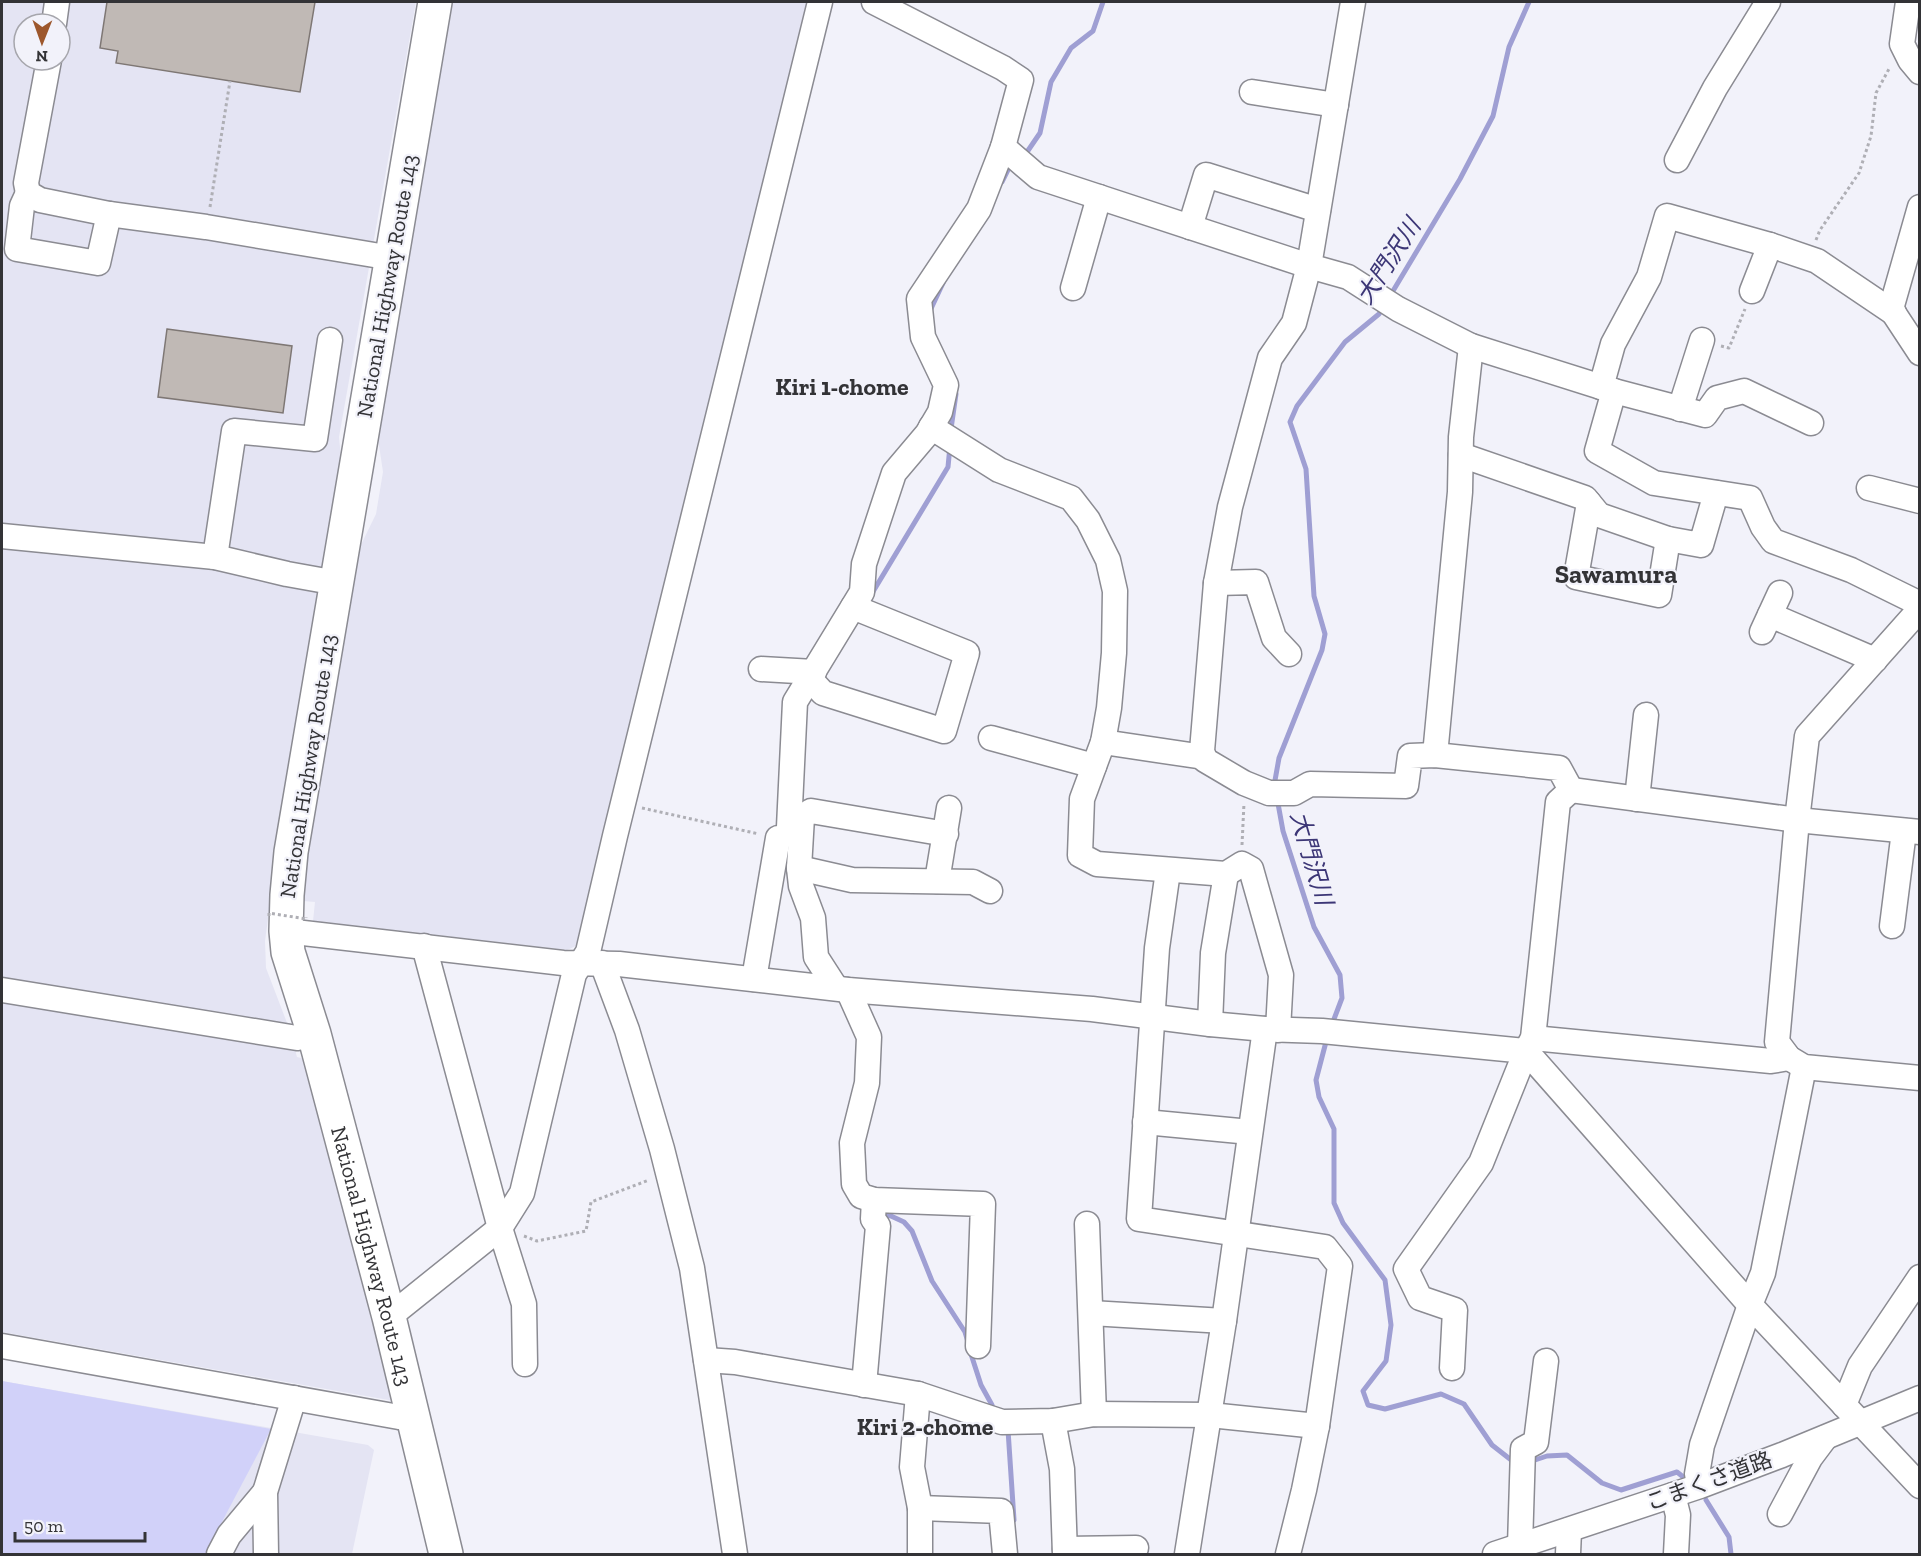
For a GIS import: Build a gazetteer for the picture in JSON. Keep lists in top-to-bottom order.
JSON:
{
  "streets": {
    "highway": ["National Highway Route 143"],
    "street": ["こまくさ道路"]
  },
  "districts": ["Kiri 1-chome", "Sawamura", "Kiri 2-chome"],
  "water": ["大門沢川"],
  "scale_bar": "50 m",
  "north": "bottom"
}
